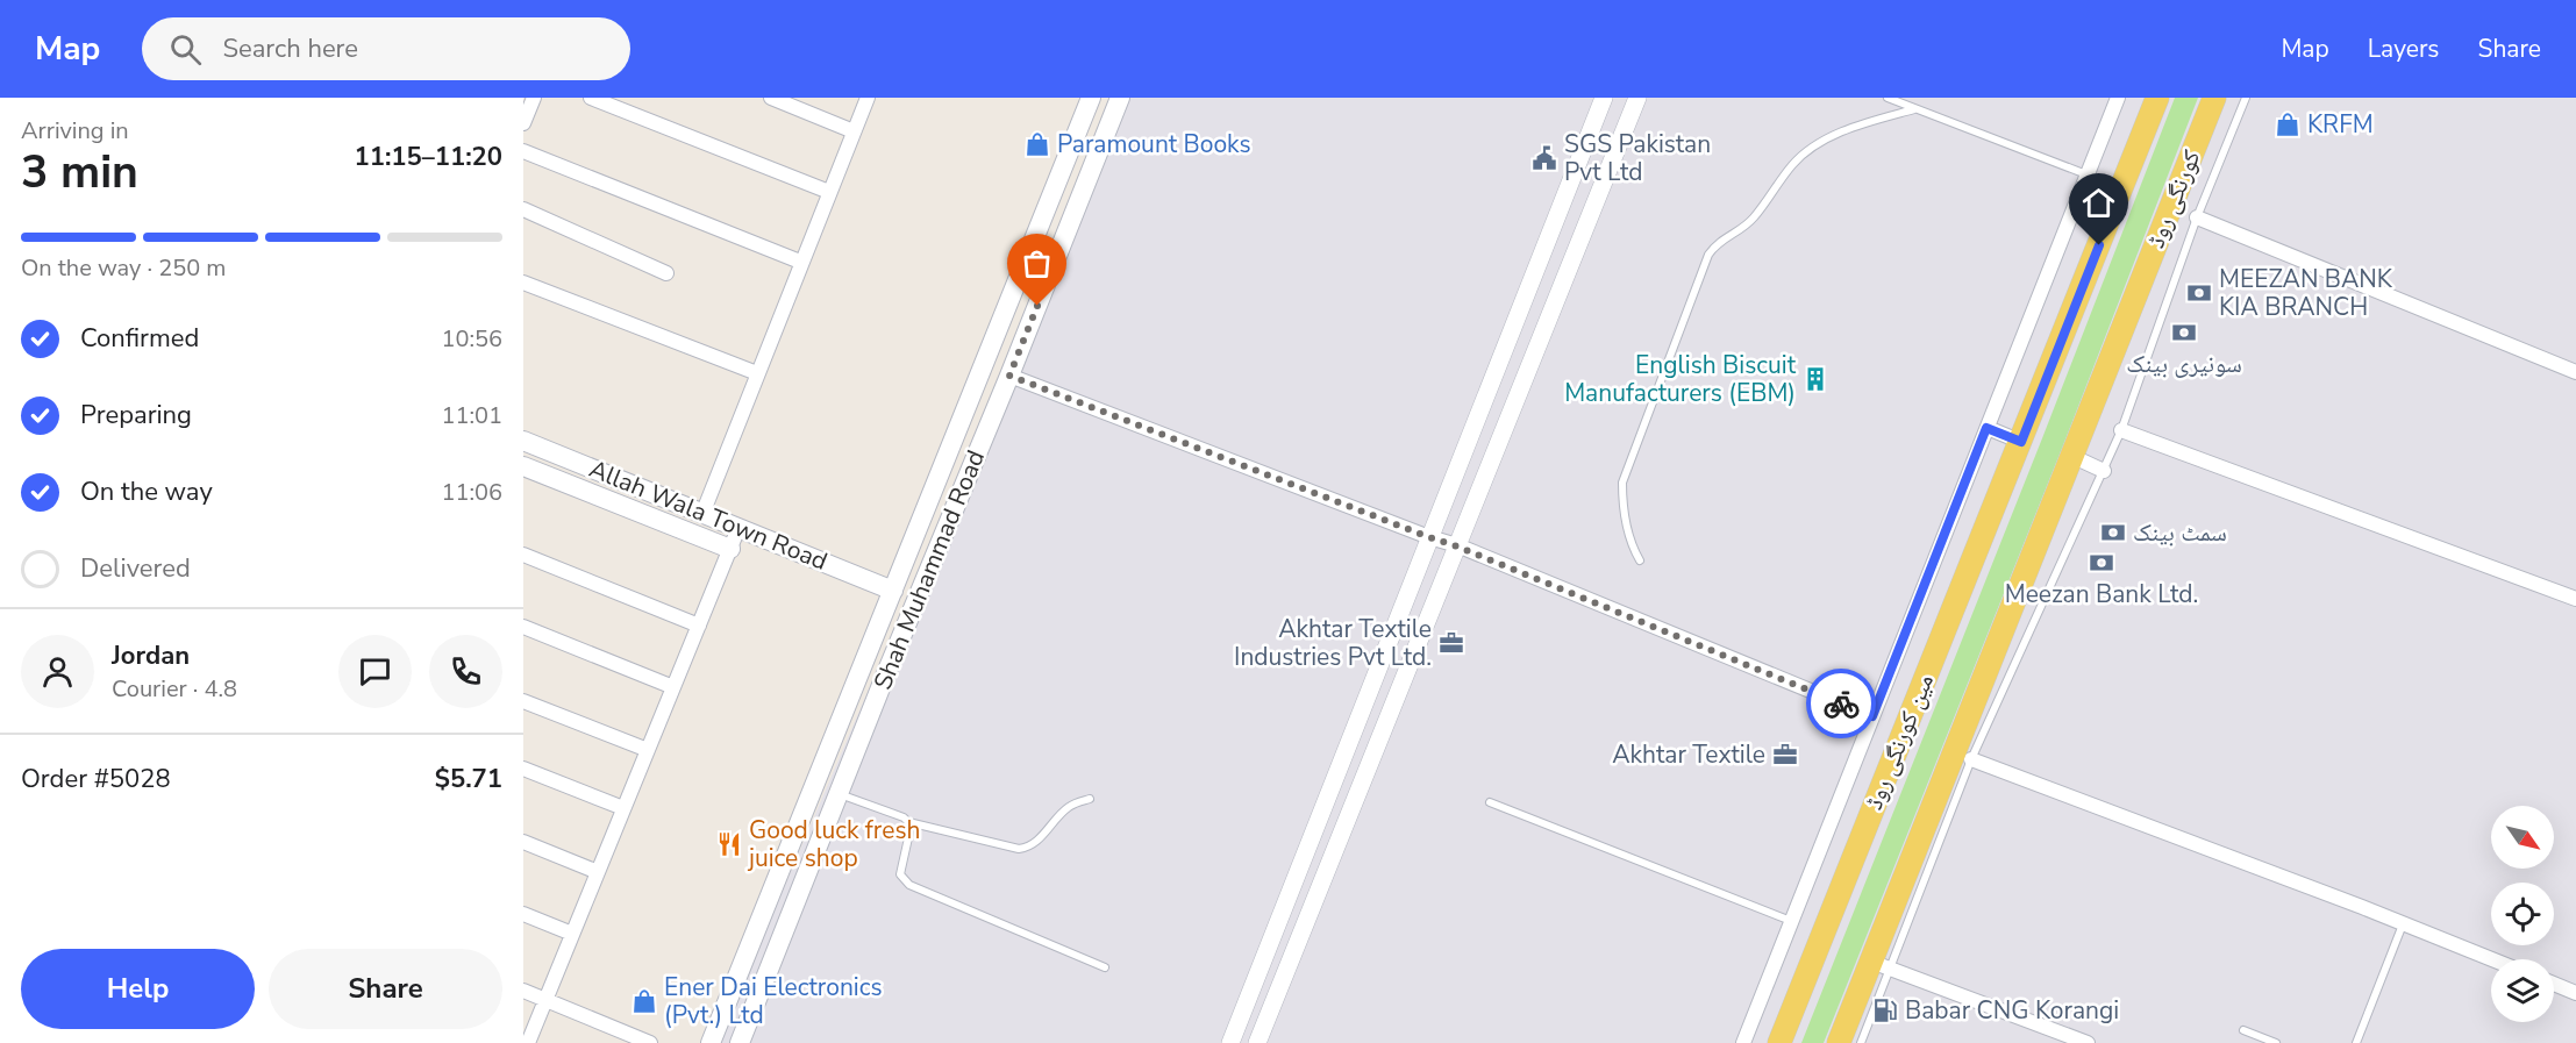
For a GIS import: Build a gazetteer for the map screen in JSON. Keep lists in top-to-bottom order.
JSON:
{
  "streets": {
    "main road": [
      "کورنگی روڈ",
      "Allah Wala Town Road",
      "Shah Muhammad Road",
      "مین کورنگی روڈ"
    ]
  },
  "crossings": [
    ["Allah Wala Town Road", "Shah Muhammad Road"]
  ],
  "places": {
    "shop": ["KRFM", "Paramount Books", "Ener Dai Electronics (Pvt.) Ltd"],
    "public building": ["SGS Pakistan Pvt Ltd"],
    "bank": [
      "MEEZAN BANK KIA BRANCH",
      "سونیری بینک",
      "سمٹ بینک",
      "Meezan Bank Ltd."
    ],
    "building": ["English Biscuit Manufacturers (EBM)"],
    "office": ["Akhtar Textile Industries Pvt Ltd.", "Akhtar Textile"],
    "restaurant": ["Good luck fresh juice shop"],
    "fuel station": ["Babar CNG Korangi"]
  },
  "north": "bottom right",
  "page": {
    "header": "Map",
    "search": "Search here",
    "nav": ["Map", "Layers", "Share"],
    "heading": ["3 min", "Arriving in", "11:15–11:20"],
    "panel": [
      "Jordan",
      "Courier · 4.8",
      "Order #5028",
      "$5.71"
    ],
    "bar": "On the way · 250 m",
    "list": [
      ["Confirmed", "10:56"],
      ["Preparing", "11:01"],
      ["On the way", "11:06"],
      "Delivered"
    ],
    "buttons": ["Help", "Share"]
  }
}
